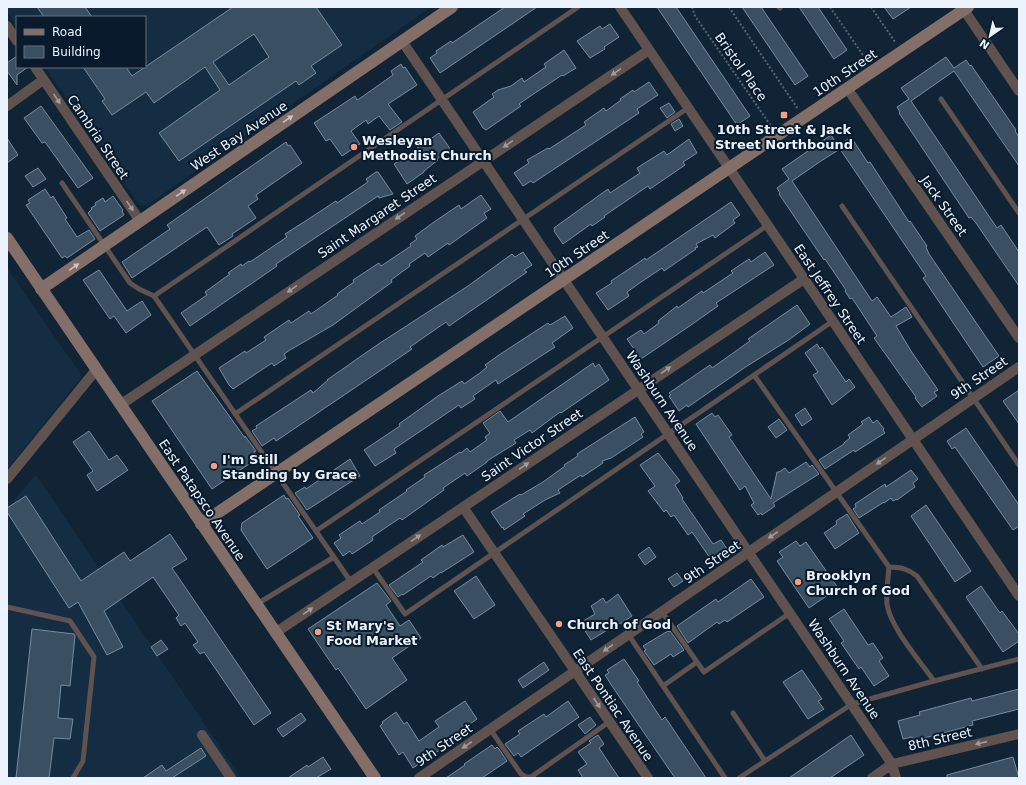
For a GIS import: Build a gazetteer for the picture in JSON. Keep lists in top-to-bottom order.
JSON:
{
  "streets": {
    "street": [
      "10th Street",
      "West Bay Avenue",
      "Cambria Street",
      "Jack Street",
      "Saint Margaret Street",
      "East Jeffrey Street",
      "9th Street",
      "Washburn Avenue",
      "Saint Victor Street",
      "East Patapsco Avenue",
      "East Pontiac Avenue",
      "8th Street"
    ],
    "path": ["Bristol Place"]
  },
  "crossings": [
    ["Bristol Place", "10th Street"],
    ["10th Street", "Jack Street"],
    ["10th Street", "East Jeffrey Street"],
    ["10th Street", "Washburn Avenue"],
    ["10th Street", "East Patapsco Avenue"],
    ["West Bay Avenue", "Cambria Street"],
    ["West Bay Avenue", "Washburn Avenue"],
    ["West Bay Avenue", "East Patapsco Avenue"],
    ["Saint Margaret Street", "East Jeffrey Street"],
    ["Saint Margaret Street", "Washburn Avenue"],
    ["Saint Margaret Street", "East Patapsco Avenue"],
    ["East Jeffrey Street", "9th Street"],
    ["East Jeffrey Street", "Saint Victor Street"],
    ["9th Street", "Washburn Avenue"],
    ["9th Street", "East Pontiac Avenue"],
    ["Washburn Avenue", "Saint Victor Street"],
    ["Washburn Avenue", "8th Street"],
    ["Saint Victor Street", "East Patapsco Avenue"],
    ["Saint Victor Street", "East Pontiac Avenue"]
  ],
  "one_way": [
    "West Bay Avenue",
    "Cambria Street",
    "Saint Margaret Street",
    "9th Street",
    "Saint Victor Street",
    "8th Street"
  ],
  "places": {
    "transit": ["10th Street & Jack Street Northbound"],
    "other": [
      "Wesleyan Methodist Church",
      "I'm Still Standing by Grace",
      "Brooklyn Church of God",
      "Church of God",
      "St Mary's Food Market"
    ]
  },
  "legend": ["Road", "Building"],
  "north": "bottom left"
}
